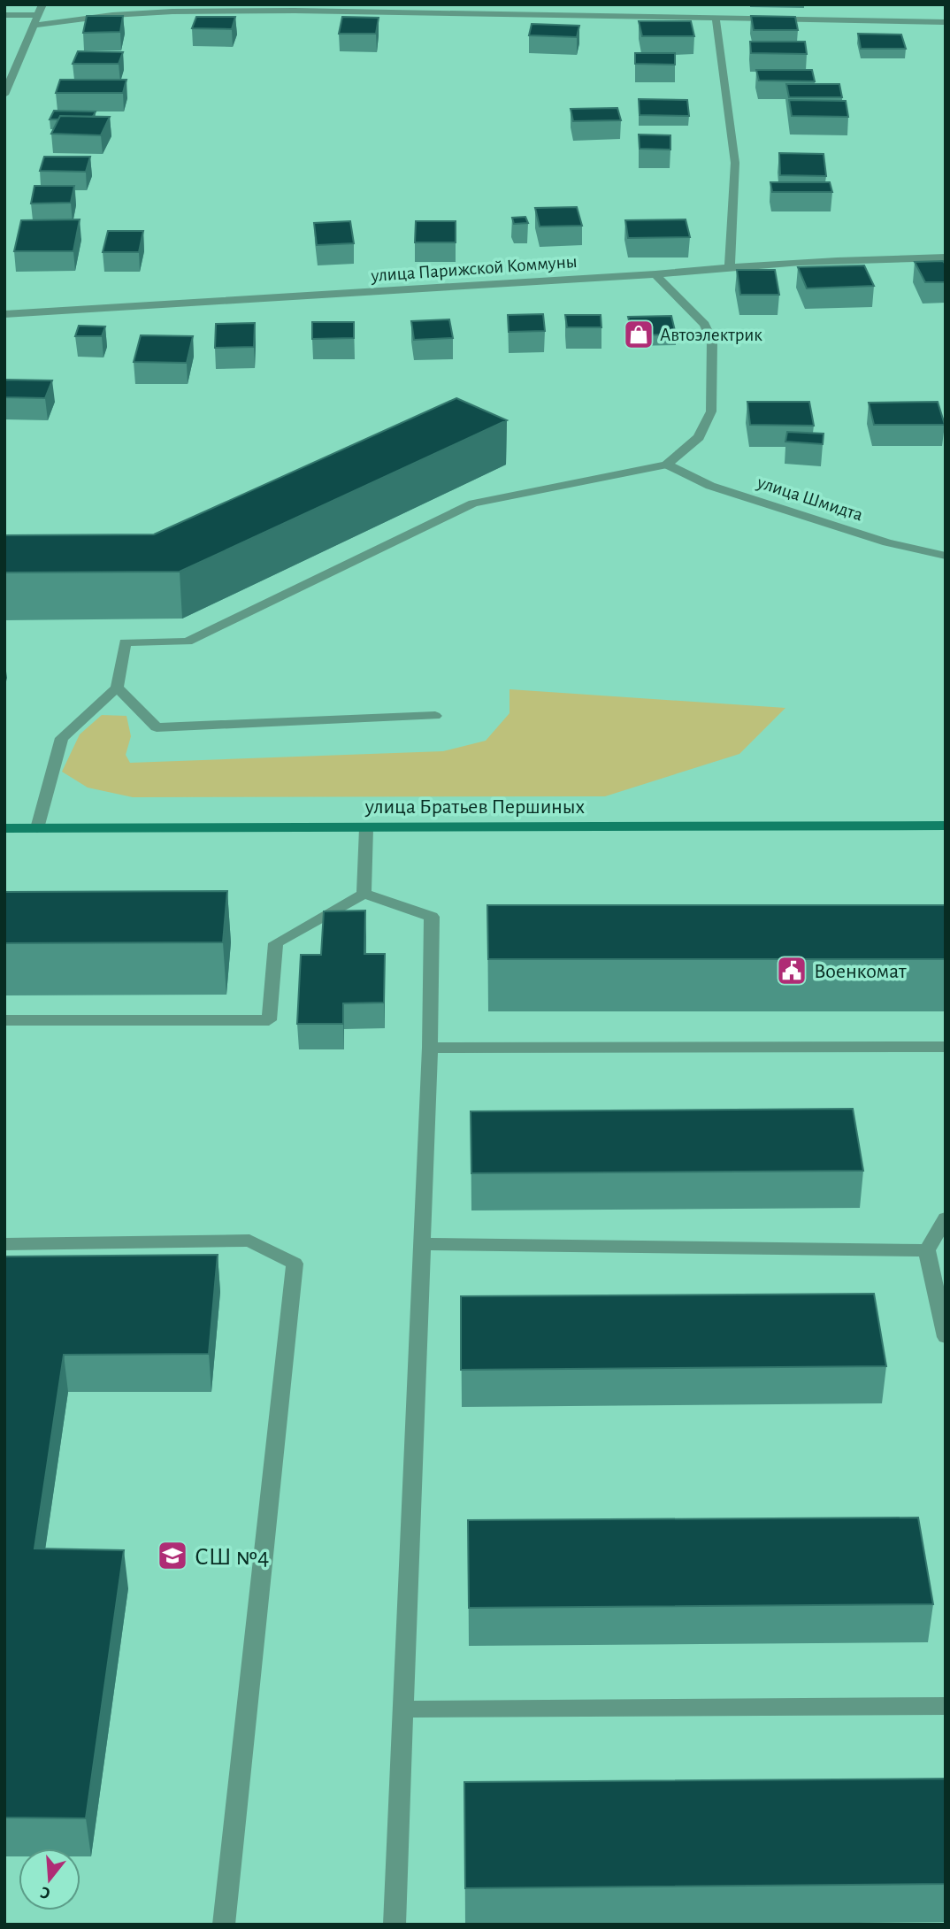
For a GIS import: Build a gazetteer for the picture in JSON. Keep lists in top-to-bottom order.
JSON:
{
  "streets": {
    "street": ["улица Парижской Коммуны", "улица Шмидта", "улица Братьев Першиных"]
  },
  "places": {
    "shop": ["Автоэлектрик"],
    "public building": ["Военкомат"],
    "school or university": ["СШ №4"]
  },
  "north": "bottom"
}
